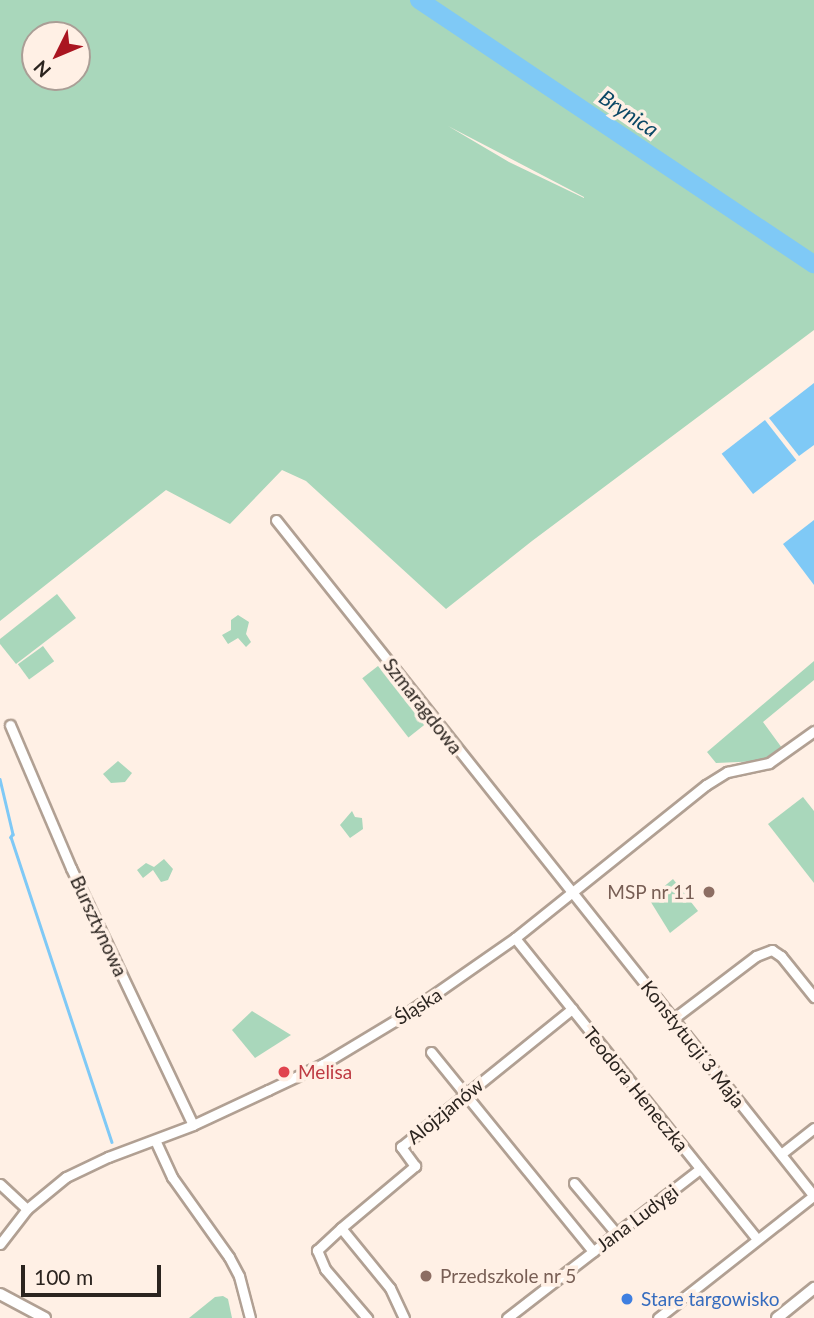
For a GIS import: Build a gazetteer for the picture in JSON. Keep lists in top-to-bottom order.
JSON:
{
  "streets": {
    "street": [
      "Szmaragdowa",
      "Bursztynowa",
      "Śląska",
      "Konstytucji 3 Maja",
      "Teodora Heneczka",
      "Alojzjanów",
      "Jana Ludygi"
    ]
  },
  "crossings": [
    ["Szmaragdowa", "Śląska"],
    ["Szmaragdowa", "Konstytucji 3 Maja"],
    ["Bursztynowa", "Śląska"],
    ["Śląska", "Konstytucji 3 Maja"],
    ["Śląska", "Teodora Heneczka"],
    ["Teodora Heneczka", "Alojzjanów"],
    ["Teodora Heneczka", "Jana Ludygi"]
  ],
  "water": ["Brynica"],
  "places": [
    "MSP nr 11",
    "Melisa",
    "Przedszkole nr 5",
    "Stare targowisko"
  ],
  "scale_bar": "100 m",
  "north": "bottom left"
}
